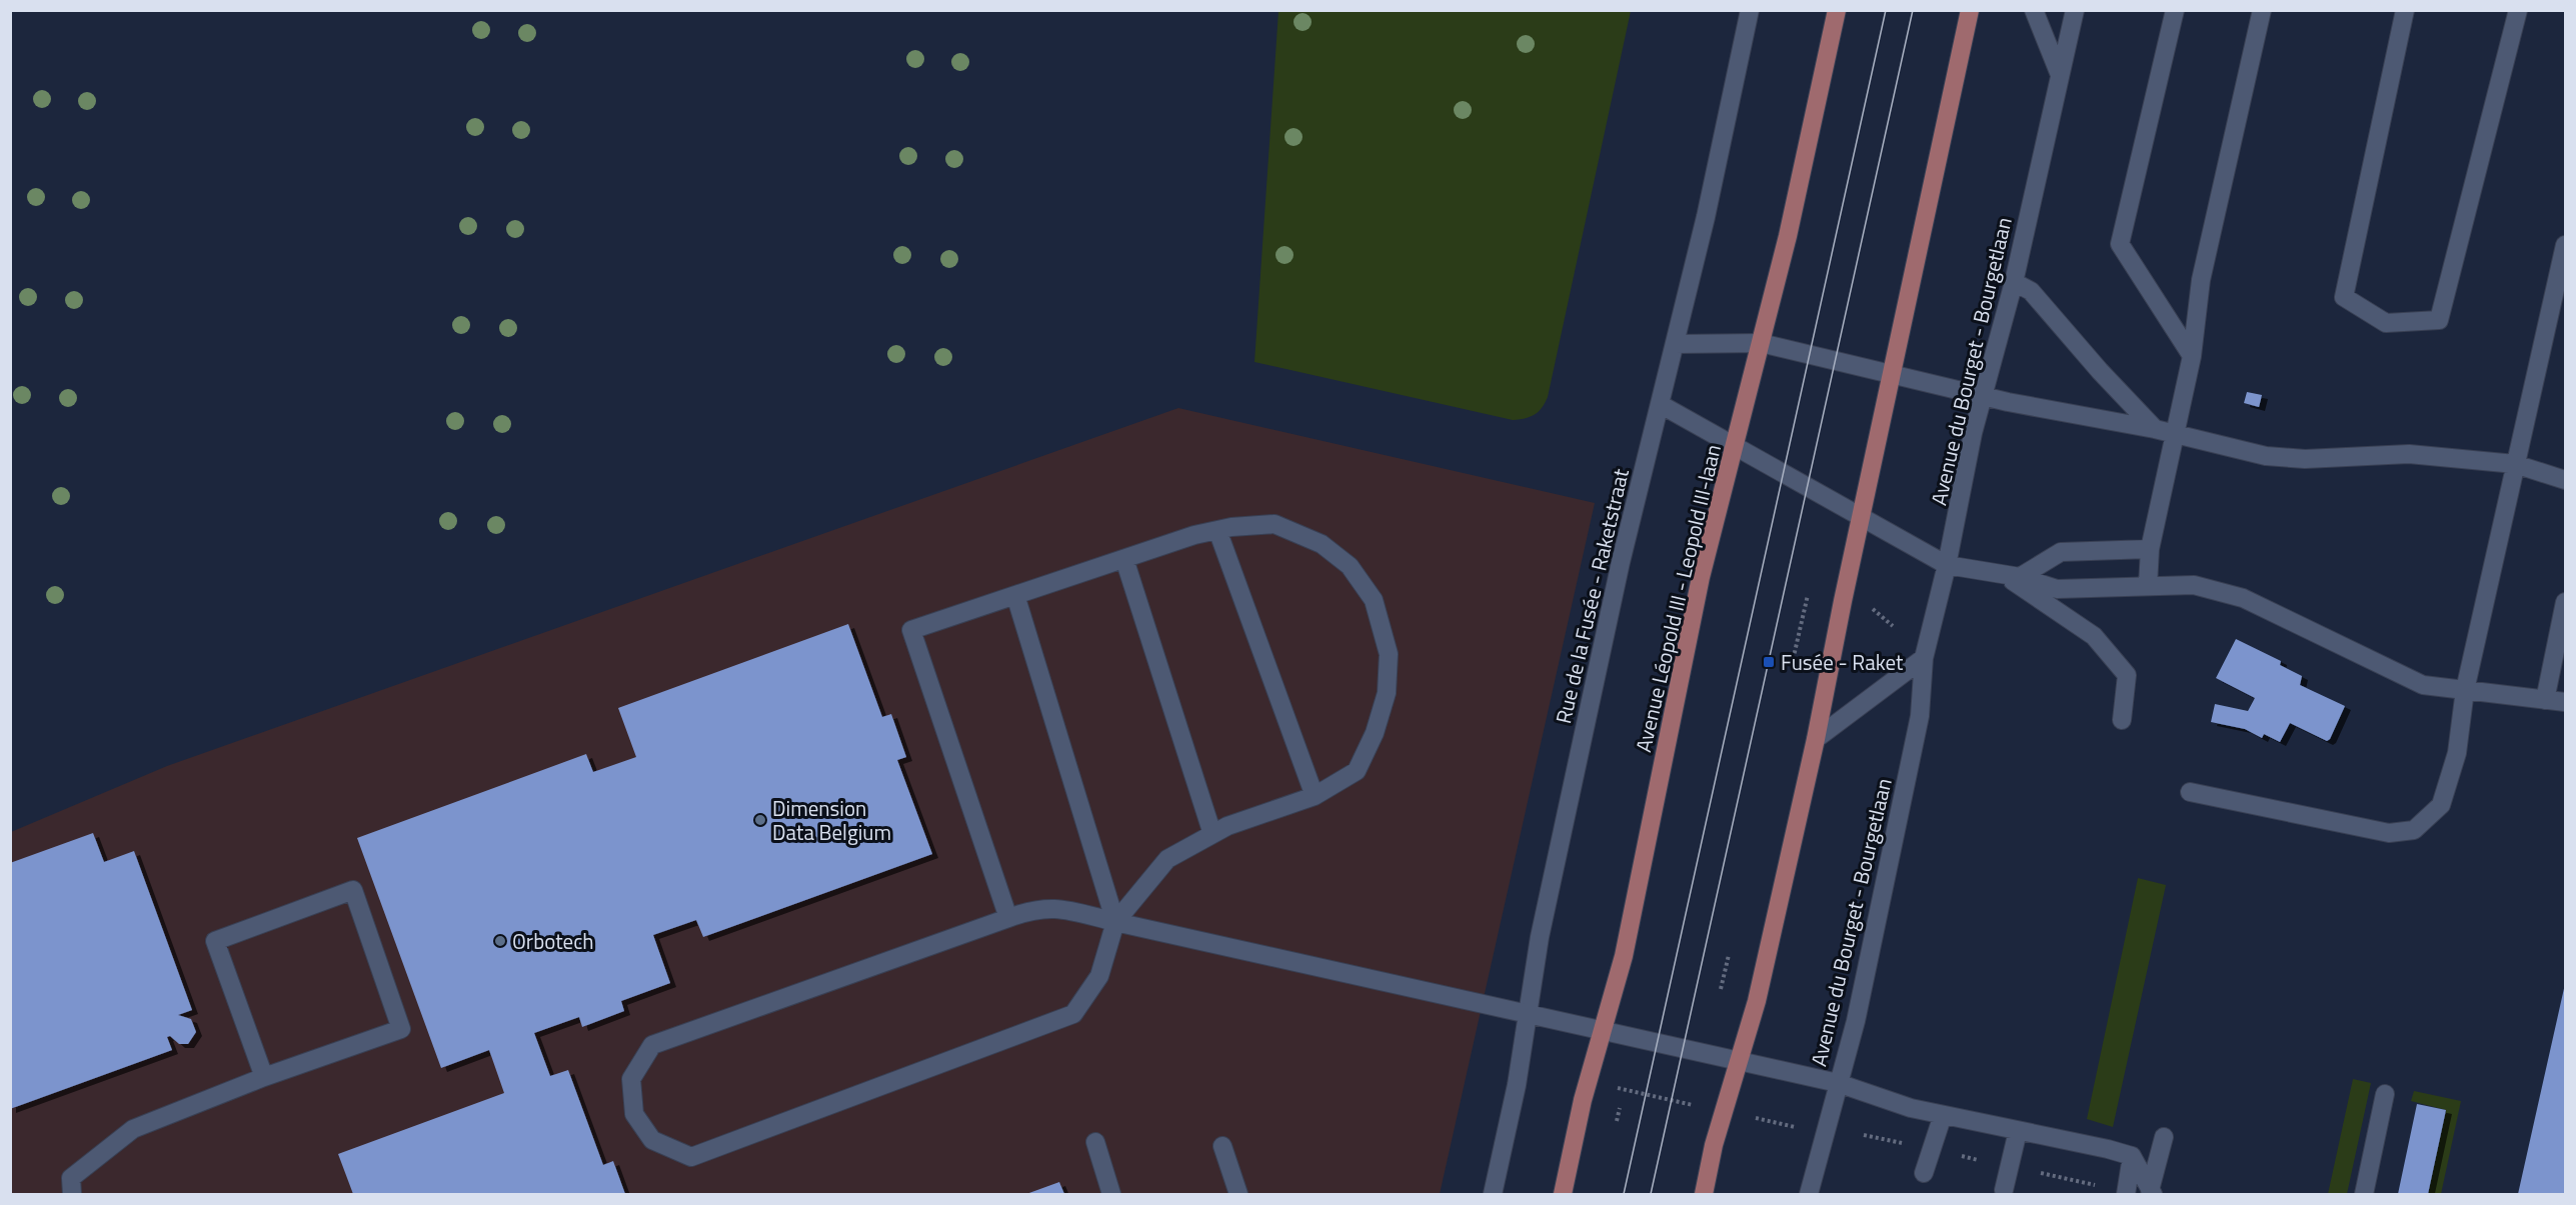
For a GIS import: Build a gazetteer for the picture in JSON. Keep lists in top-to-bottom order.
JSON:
{
  "streets": {
    "main road": ["Avenue Léopold III - Leopold III-laan"],
    "street": ["Avenue du Bourget - Bourgetlaan", "Rue de la Fusée - Raketstraat"]
  },
  "places": {
    "transit": ["Fusée - Raket"],
    "other": ["Dimension Data Belgium", "Orbotech"]
  }
}
